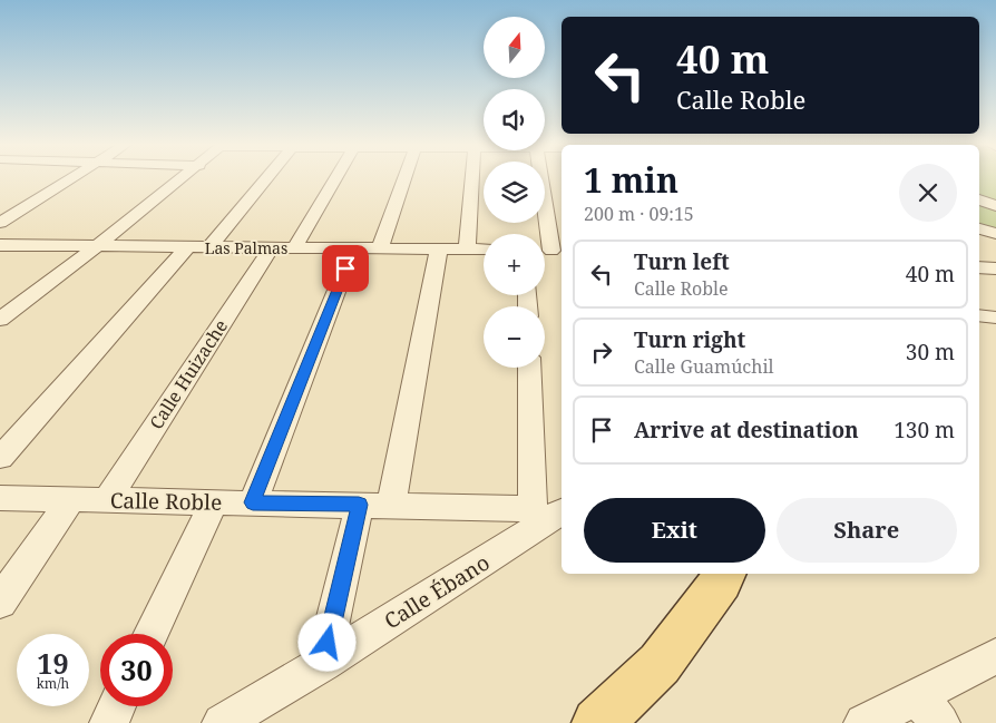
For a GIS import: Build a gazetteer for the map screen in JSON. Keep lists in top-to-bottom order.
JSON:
{
  "streets": {
    "street": [
      "Las Palmas",
      "Calle Huizache",
      "Calle Roble",
      "Calle Ébano"
    ]
  },
  "crossings": [
    ["Las Palmas", "Calle Huizache"],
    ["Calle Huizache", "Calle Roble"],
    ["Calle Roble", "Calle Ébano"]
  ],
  "north": "top",
  "page": {
    "map_buttons": ["+", "−"],
    "turn": ["40 m", "Calle Roble"],
    "heading": ["1 min", "200 m · 09:15"],
    "list": [
      {
        "name": "Turn left",
        "note": "Calle Roble",
        "value": "40 m"
      },
      {
        "name": "Turn right",
        "note": "Calle Guamúchil",
        "value": "30 m"
      },
      {
        "name": "Arrive at destination",
        "value": "130 m"
      }
    ],
    "buttons": ["Exit", "Share"],
    "speed": "19 km/h",
    "limit": "30"
  }
}
